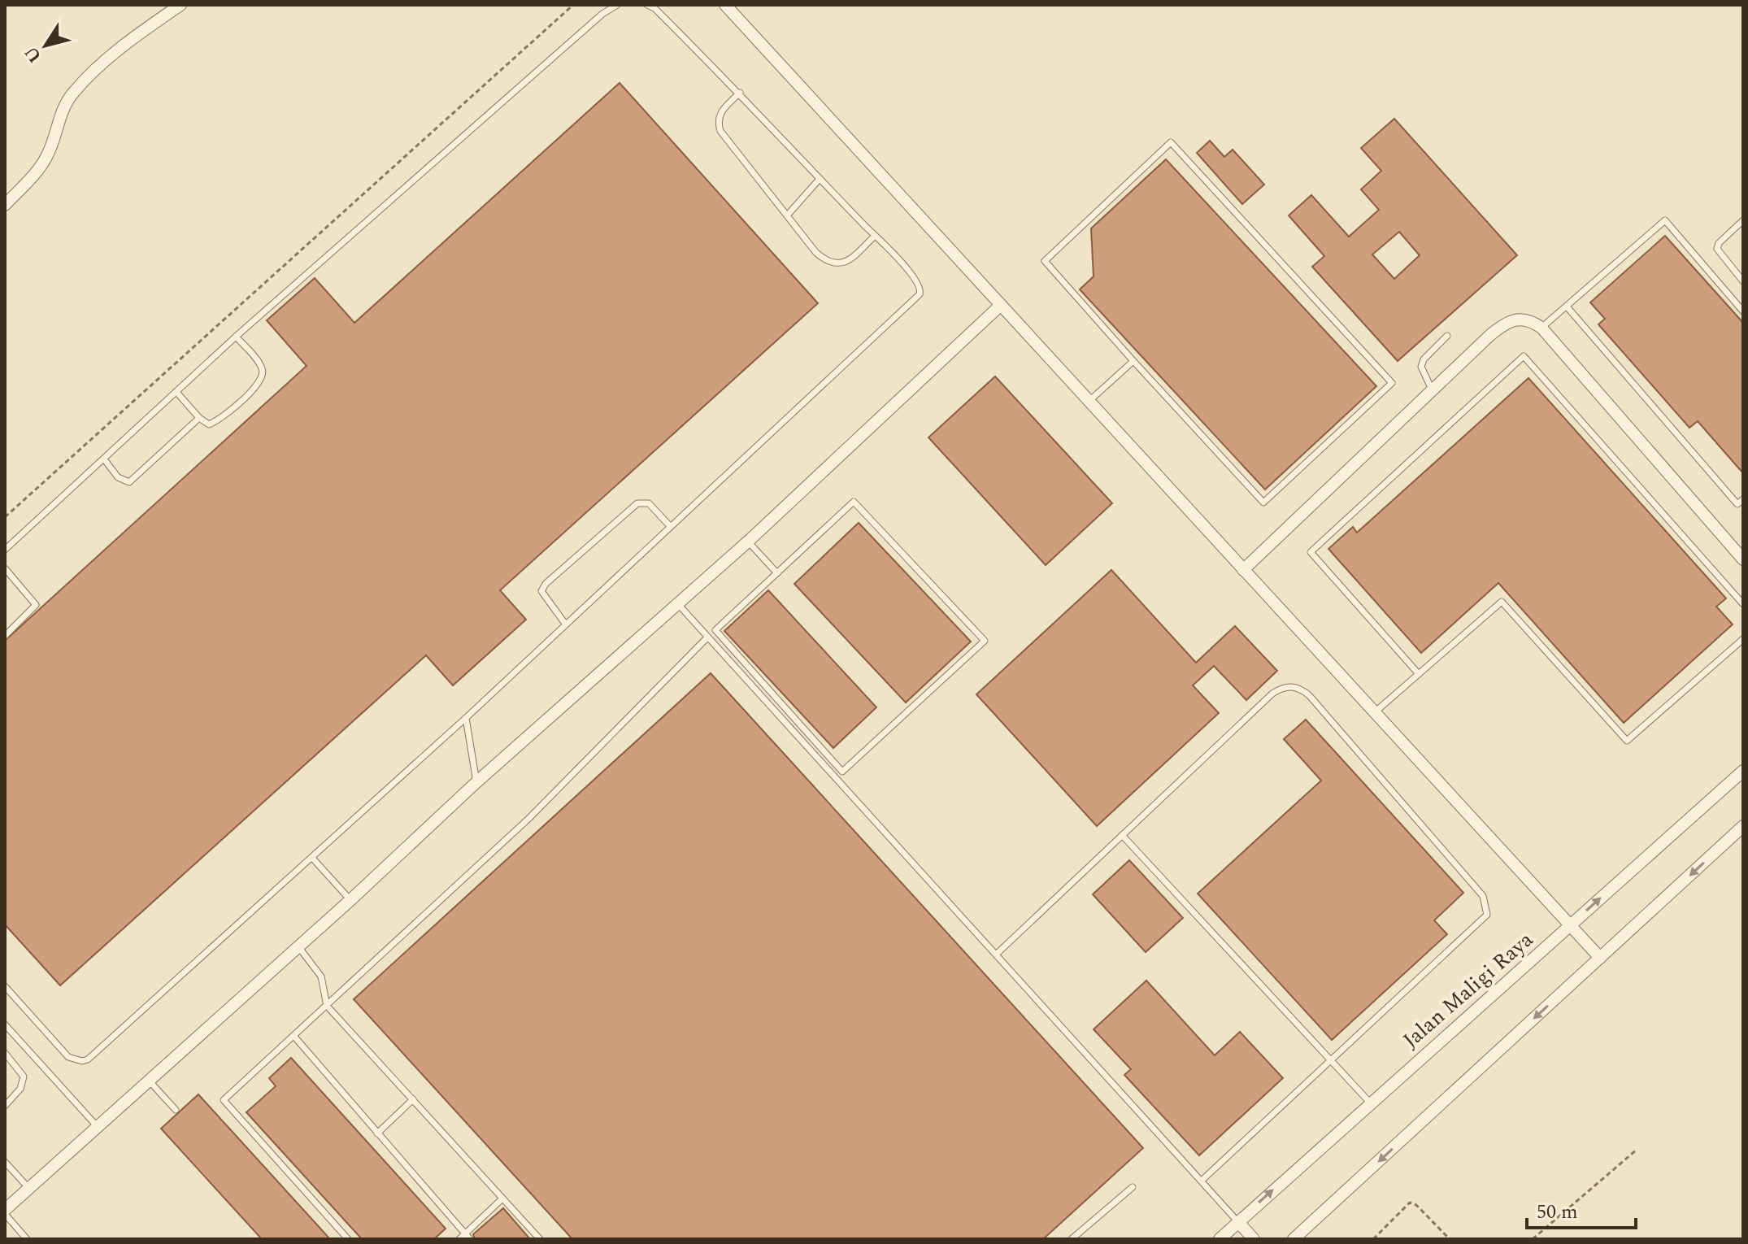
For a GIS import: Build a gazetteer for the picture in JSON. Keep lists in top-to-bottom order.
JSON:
{
  "streets": {
    "street": ["Jalan Maligi Raya"]
  },
  "scale_bar": "50 m",
  "north": "bottom left"
}
